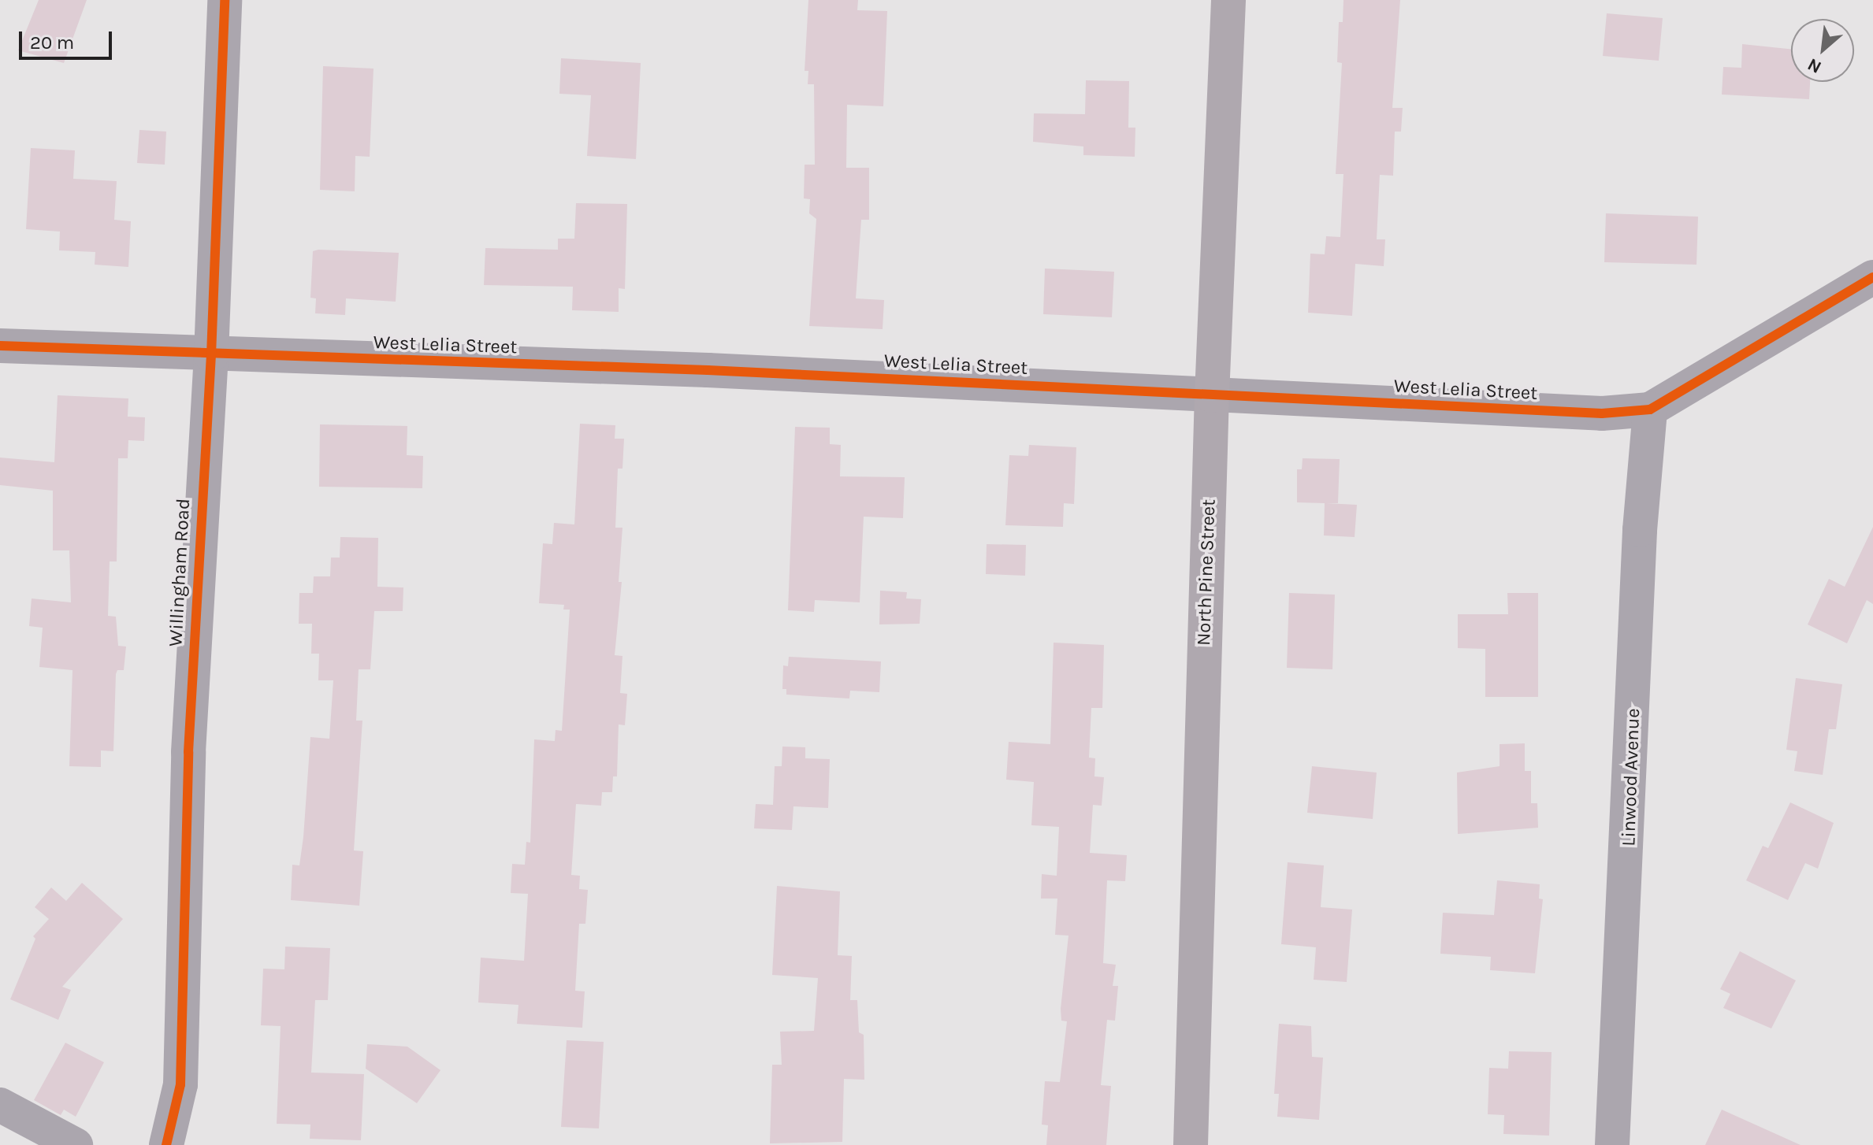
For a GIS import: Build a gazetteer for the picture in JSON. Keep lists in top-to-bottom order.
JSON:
{
  "streets": {
    "main road": ["North Pine Street"],
    "street": ["West Lelia Street", "Willingham Road", "Linwood Avenue"]
  },
  "crossings": [
    ["West Lelia Street", "Willingham Road"],
    ["West Lelia Street", "North Pine Street"],
    ["West Lelia Street", "Linwood Avenue"]
  ],
  "scale_bar": "20 m",
  "north": "bottom left"
}
